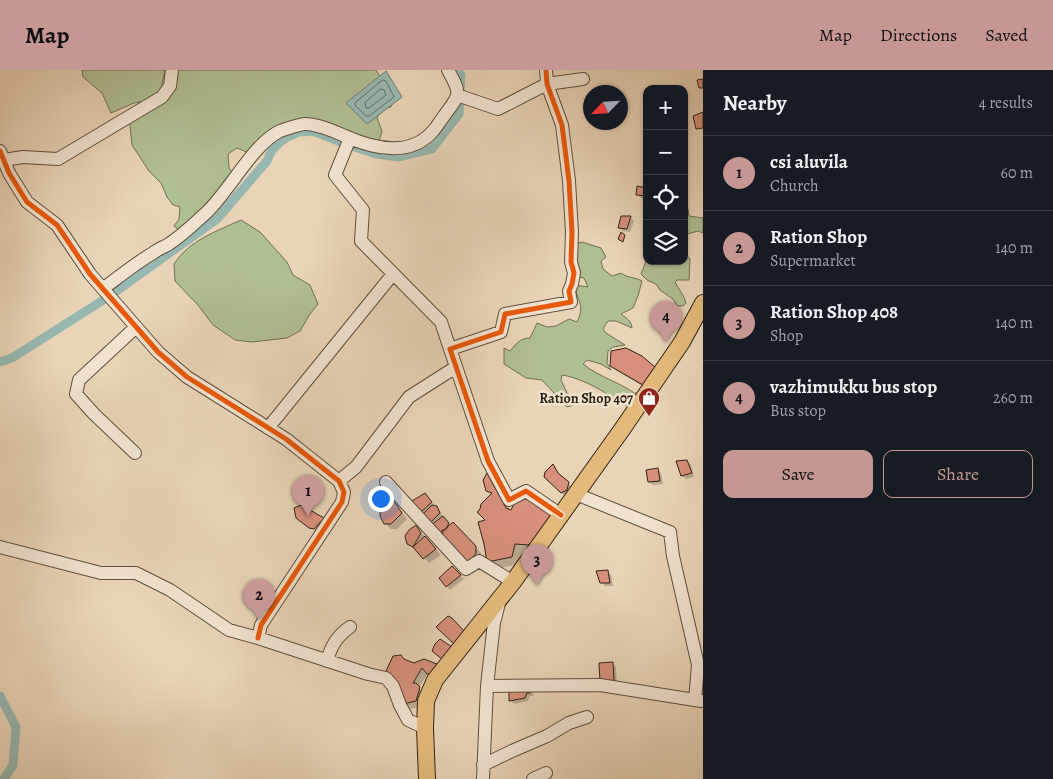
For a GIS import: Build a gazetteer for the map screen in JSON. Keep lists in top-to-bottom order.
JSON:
{
  "places": {
    "shop": ["Ration Shop 407"]
  },
  "north": "bottom left",
  "page": {
    "header": "Map",
    "nav": ["Map", "Directions", "Saved"],
    "heading": ["Nearby", "4 results"],
    "map_buttons": ["+", "−"],
    "list": [
      {
        "mark": "1",
        "name": "csi aluvila",
        "note": "Church",
        "value": "60 m"
      },
      {
        "mark": "2",
        "name": "Ration Shop",
        "note": "Supermarket",
        "value": "140 m"
      },
      {
        "mark": "3",
        "name": "Ration Shop 408",
        "note": "Shop",
        "value": "140 m"
      },
      {
        "mark": "4",
        "name": "vazhimukku bus stop",
        "note": "Bus stop",
        "value": "260 m"
      }
    ],
    "pins": [
      "4",
      "1",
      "3",
      "2"
    ],
    "buttons": ["Save", "Share"]
  }
}
